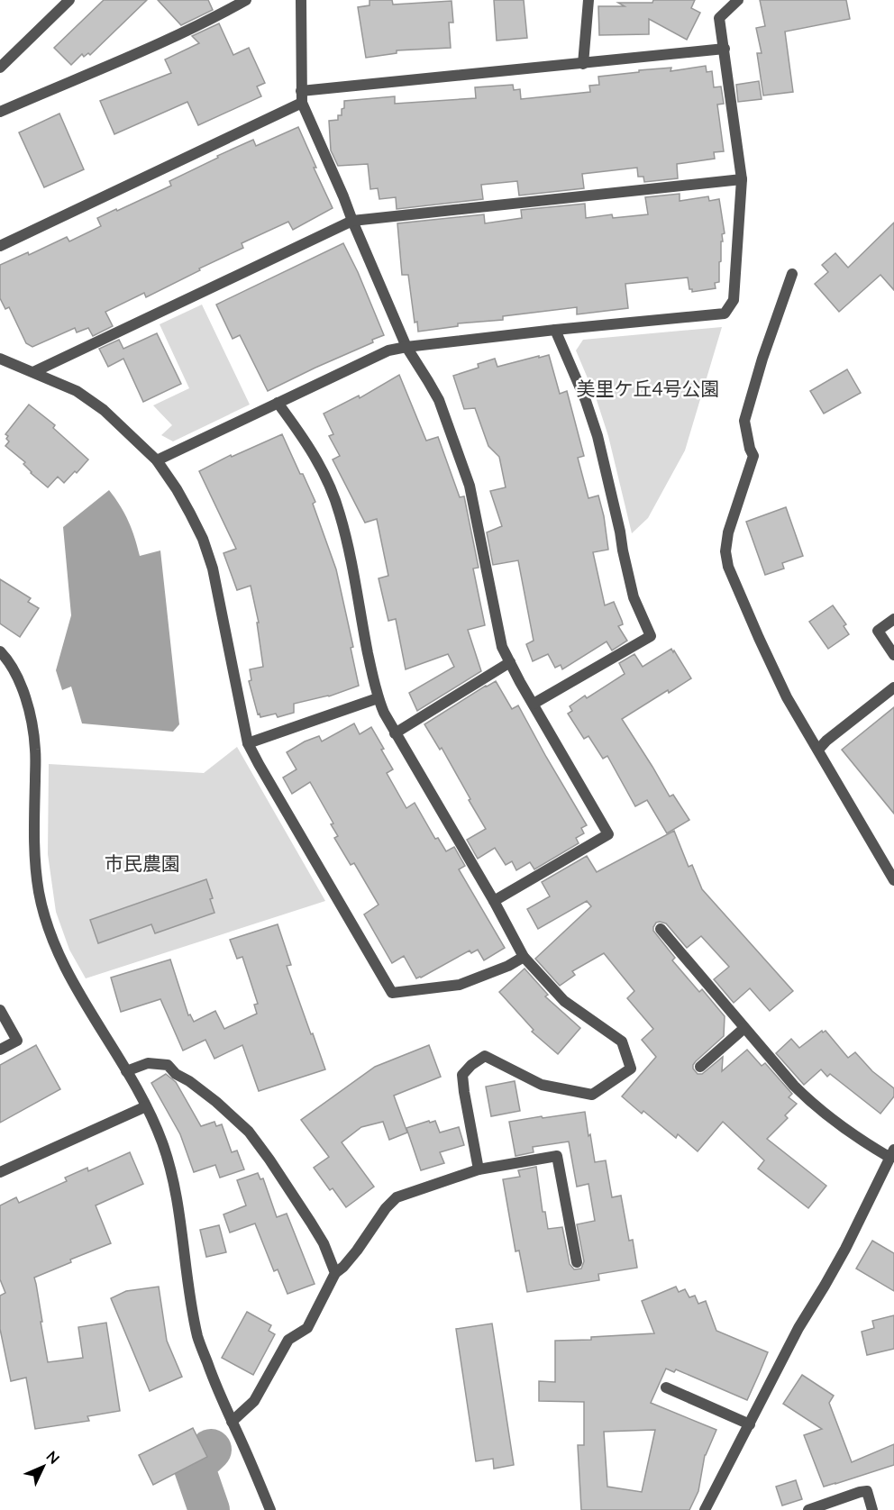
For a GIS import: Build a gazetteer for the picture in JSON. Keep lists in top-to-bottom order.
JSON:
{
  "parks": ["美里ケ丘4号公園", "市民農園"],
  "north": "top right"
}
